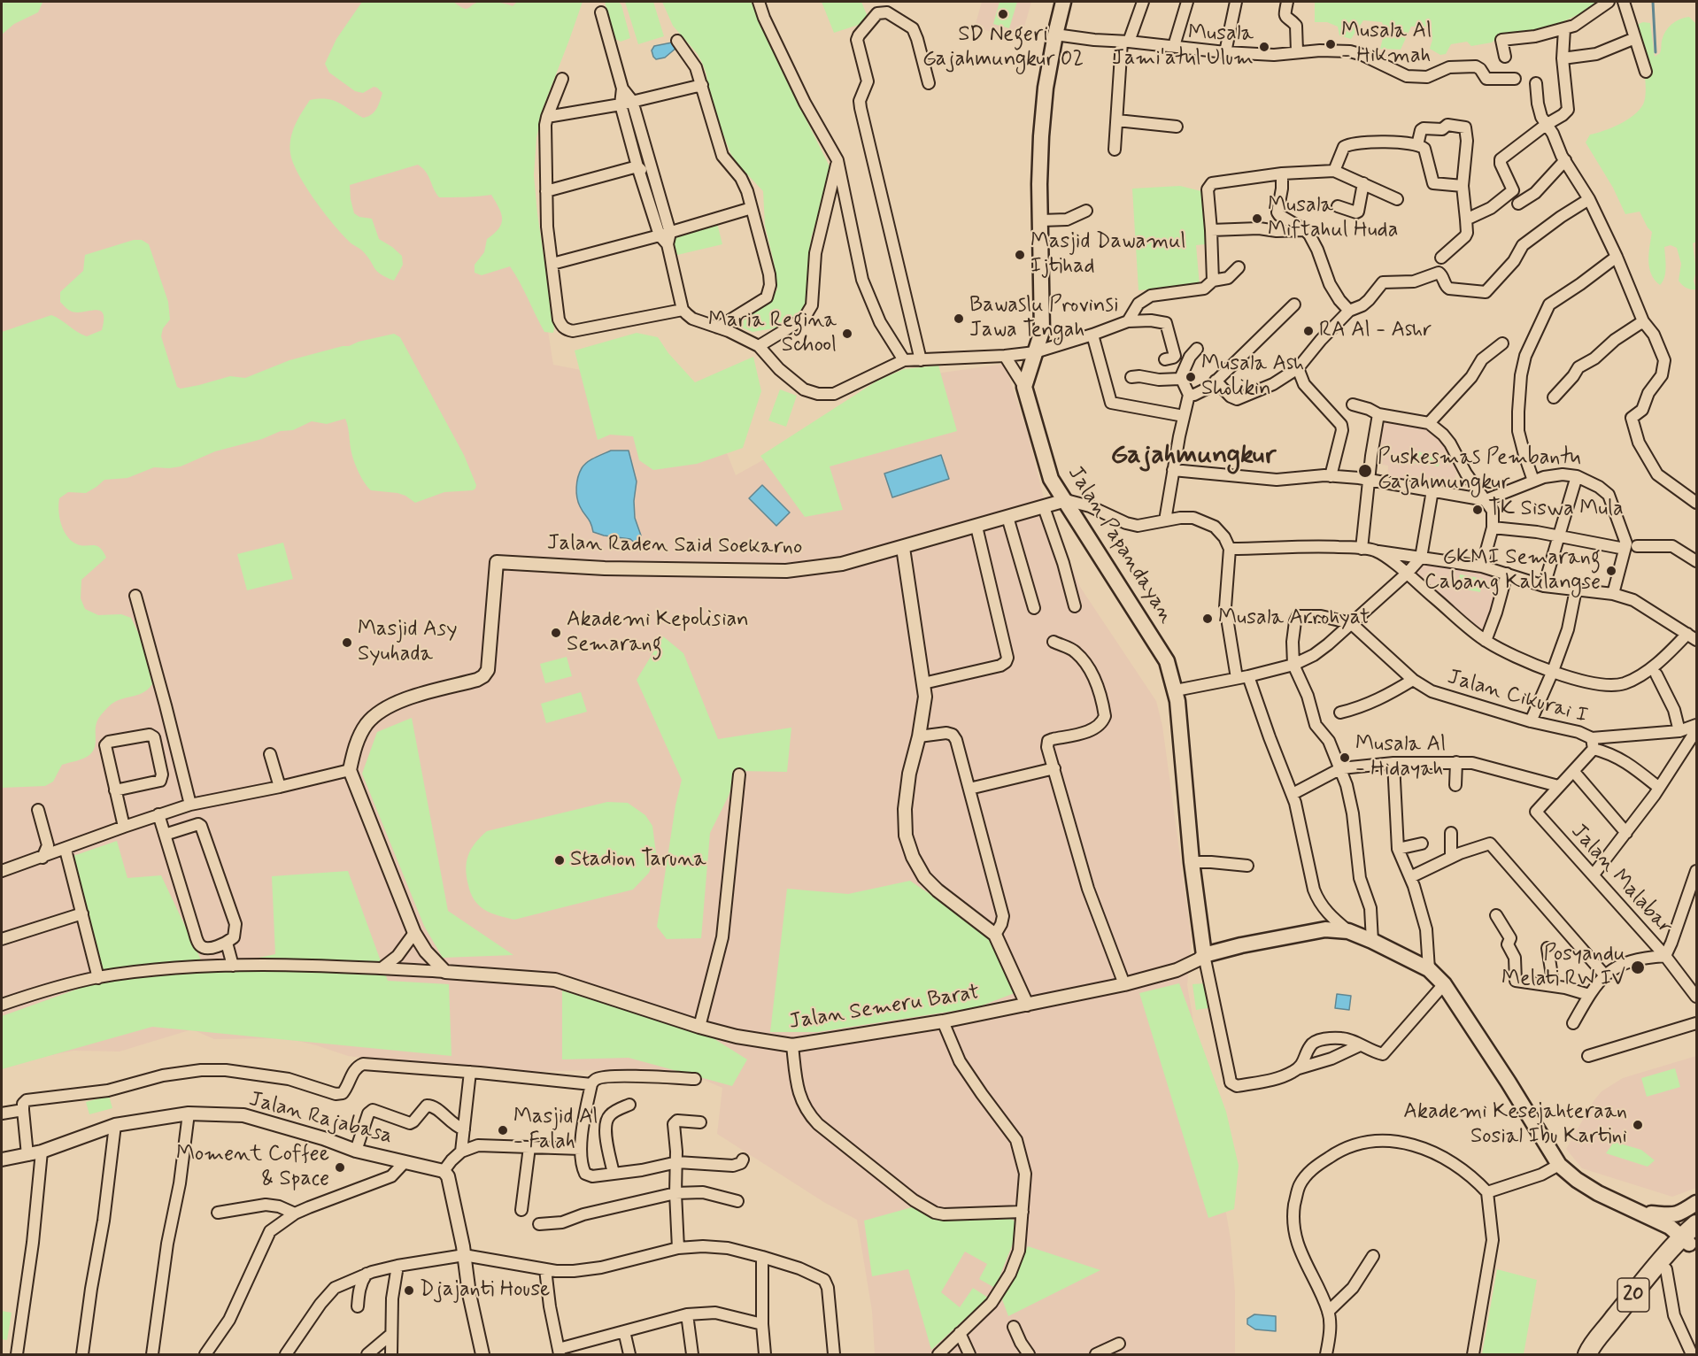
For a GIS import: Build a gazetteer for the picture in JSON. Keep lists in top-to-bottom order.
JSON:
{
  "streets": {
    "highway": ["20"],
    "main road": ["Jalan Papandayan"],
    "street": [
      "Jalan Raden Said Soekarno",
      "Jalan Cikurai I",
      "Jalan Malabar",
      "Jalan Semeru Barat",
      "Jalan Rajabasa"
    ]
  },
  "crossings": [
    ["Jalan Papandayan", "Jalan Raden Said Soekarno"],
    ["Jalan Papandayan", "Jalan Semeru Barat"]
  ],
  "districts": ["Gajahmungkur"],
  "places": [
    "SD Negeri Gajahmungkur 02",
    "Musala Al - Hikmah",
    "Musala Jami'atul Ulum",
    "Musala Miftahul Huda",
    "Masjid Dawamul Ijtihad",
    "Bawaslu Provinsi Jawa Tengah",
    "RA Al - Ashr",
    "Maria Regina School",
    "Musala Ash Sholikin",
    "Puskesmas Pembantu Gajahmungkur",
    "TK Siswa Mula",
    "GKMI Semarang Cabang Kalilangse",
    "Musala Arrohyat",
    "Akademi Kepolisian Semarang",
    "Masjid Asy Syuhada",
    "Musala Al - Hidayah",
    "Stadion Taruna",
    "Posyandu Melati RW IV",
    "Akademi Kesejahteraan Sosial Ibu Kartini",
    "Masjid Al - Falah",
    "Moment Coffee & Space",
    "Djajanti House"
  ]
}
